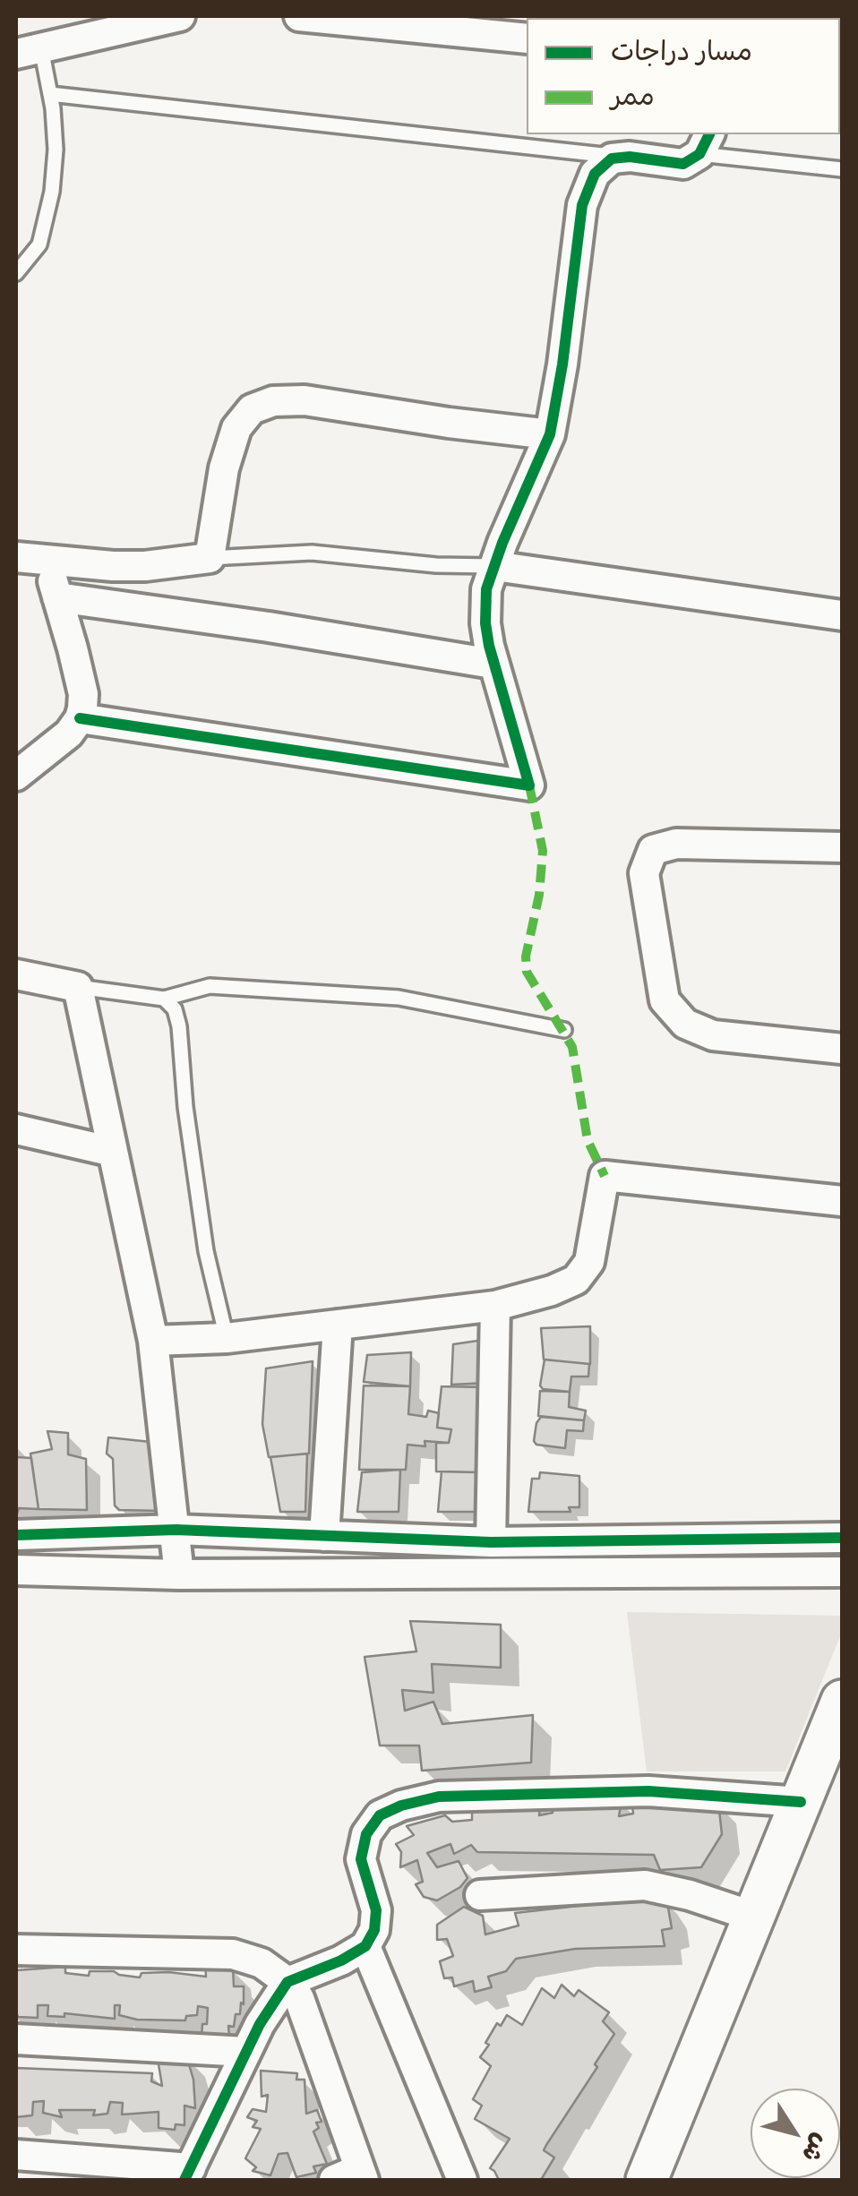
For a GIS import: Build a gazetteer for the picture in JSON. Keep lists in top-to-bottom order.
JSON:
{
  "legend": ["مسار دراجات", "ممر"],
  "north": "bottom right"
}
